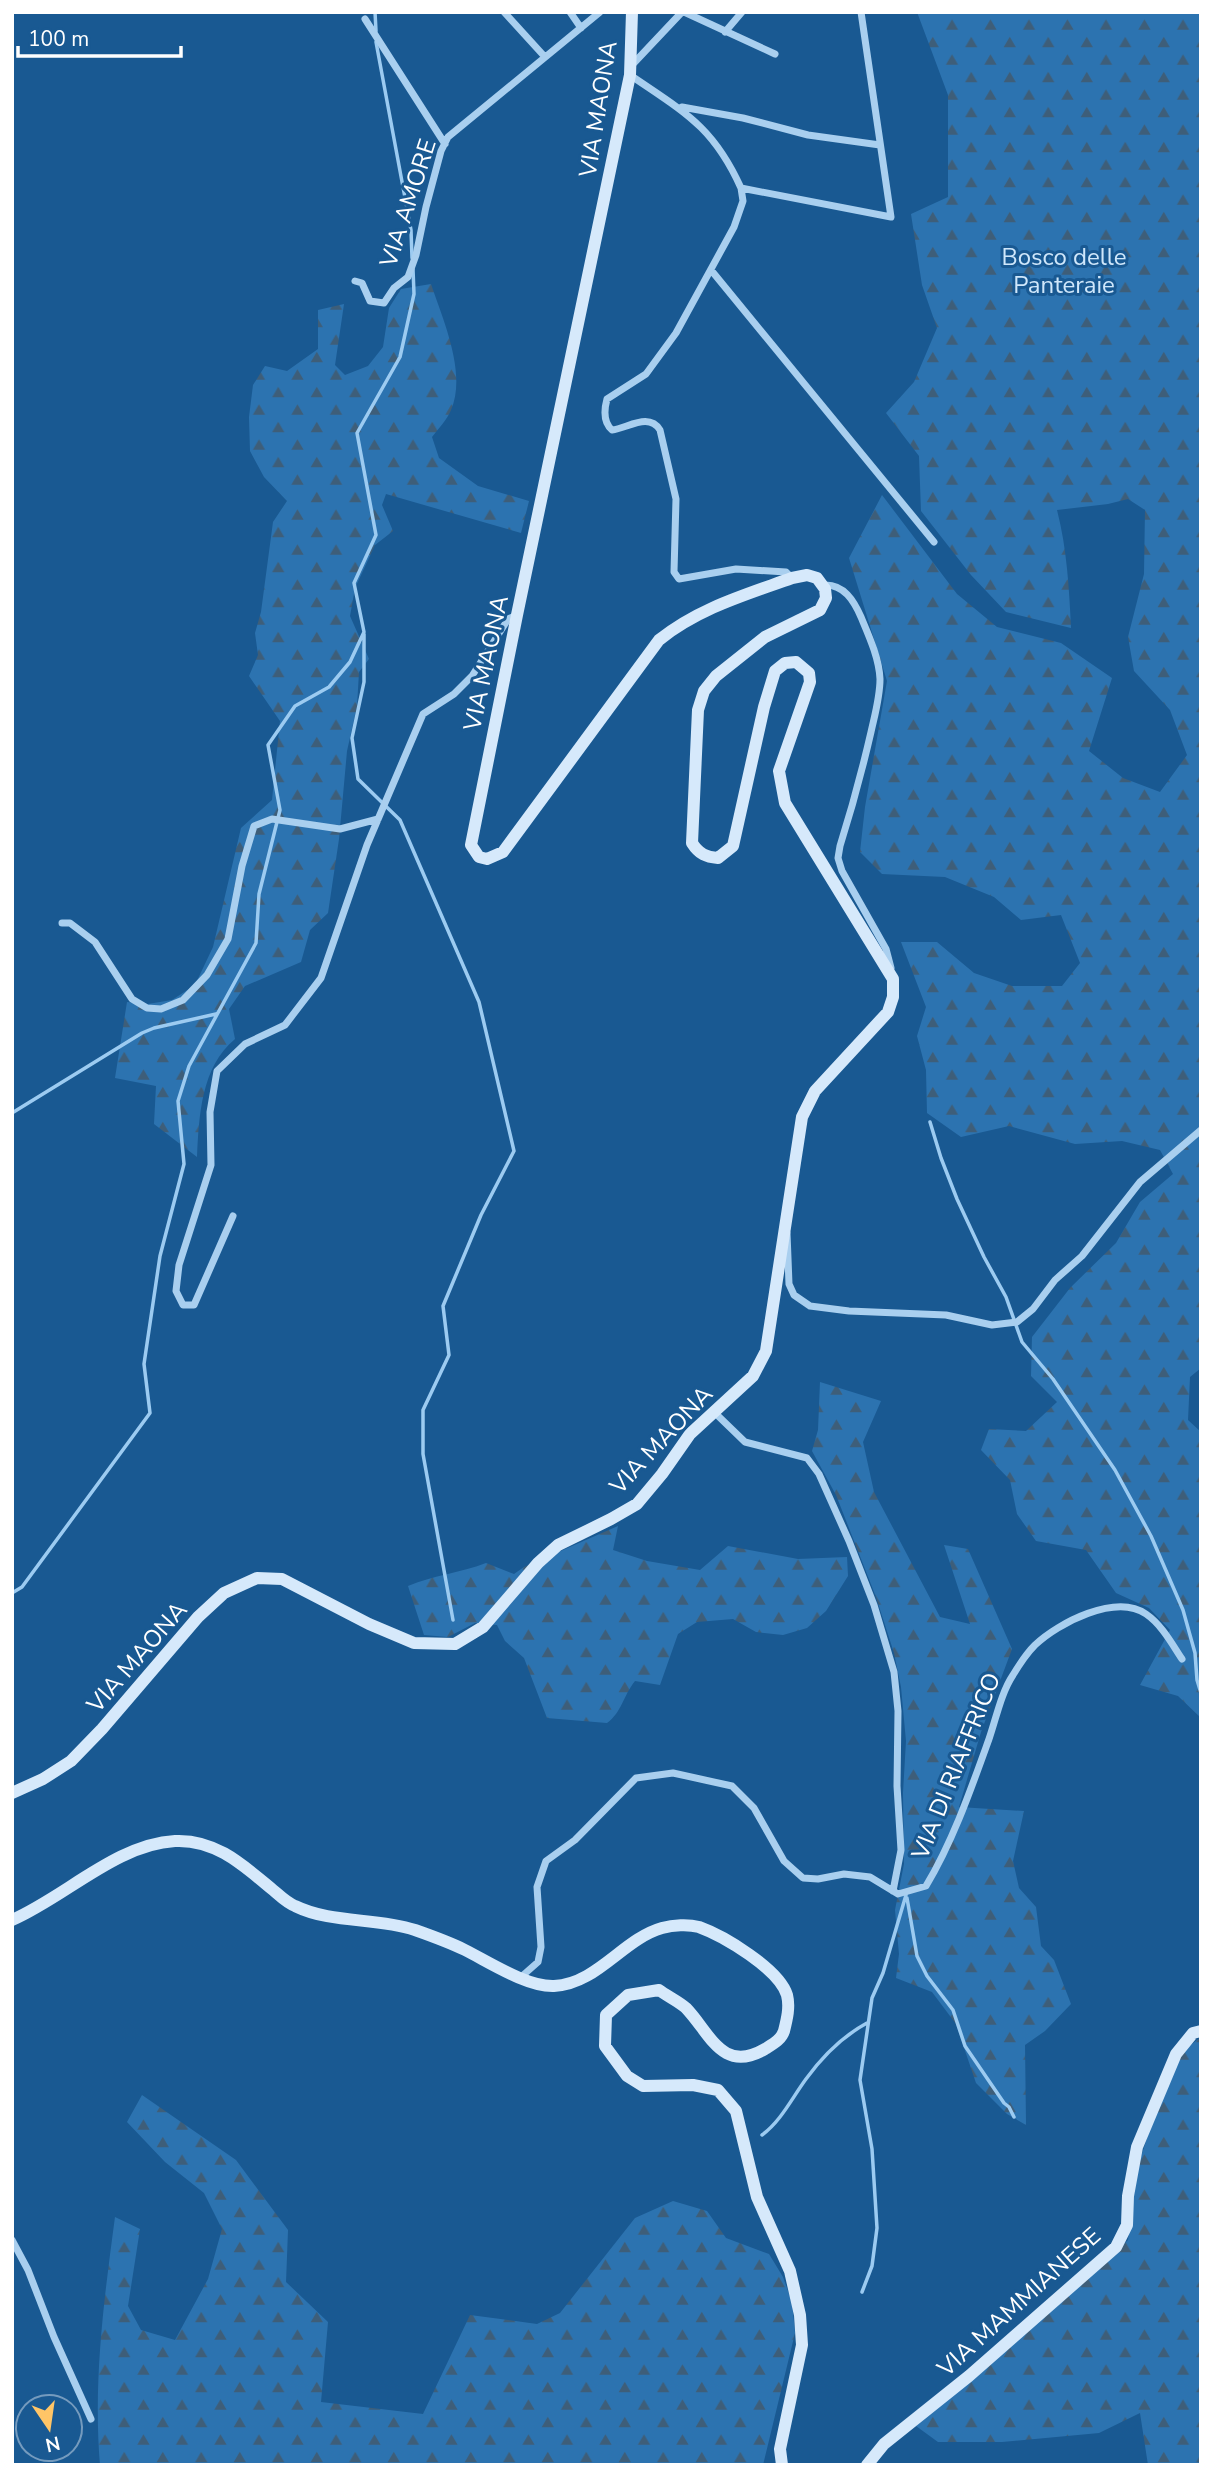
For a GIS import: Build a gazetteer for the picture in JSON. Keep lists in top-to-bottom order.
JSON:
{
  "streets": {
    "main road": ["VIA MAONA", "VIA MAMMIANESE"],
    "street": ["VIA AMORE", "VIA DI RIAFFRICO"]
  },
  "crossings": [
    ["VIA MAONA", "VIA DI RIAFFRICO"]
  ],
  "parks": ["Bosco delle Panteraie"],
  "scale_bar": "100 m",
  "north": "bottom"
}
